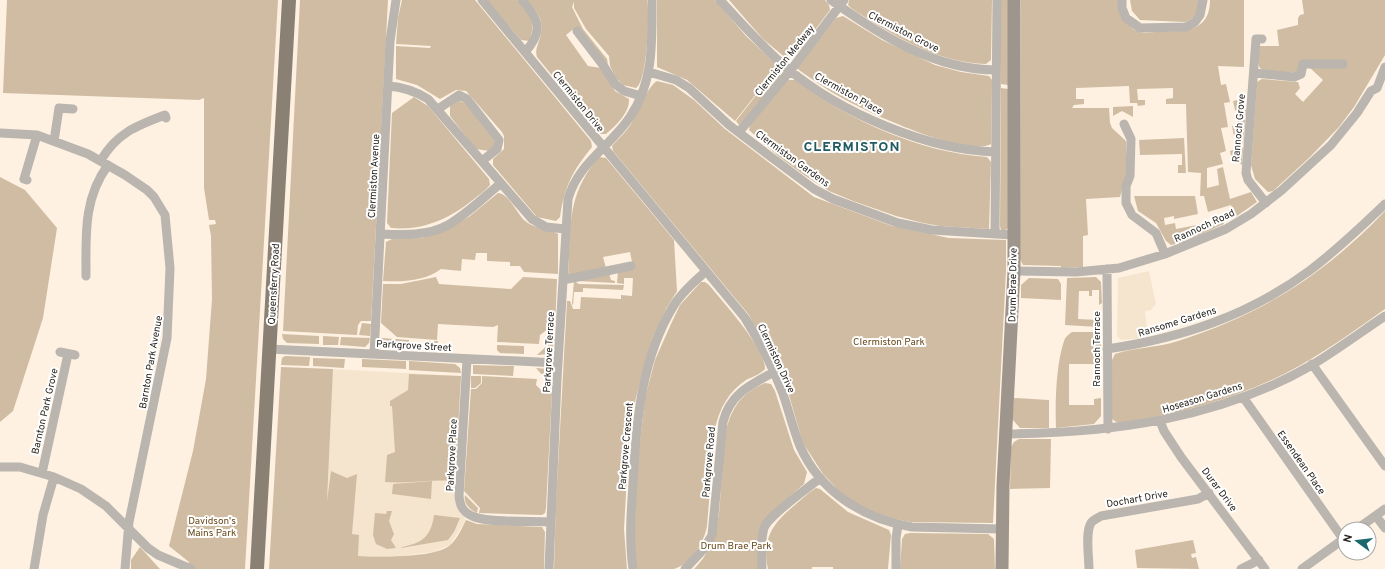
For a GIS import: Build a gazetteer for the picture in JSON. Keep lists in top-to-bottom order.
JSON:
{
  "streets": {
    "main road": ["Queensferry Road"],
    "street": [
      "Clermiston Grove",
      "Clermiston Medway",
      "Clermiston Place",
      "Clermiston Drive",
      "Rannoch Grove",
      "Clermiston Gardens",
      "Clermiston Avenue",
      "Rannoch Road",
      "Drum Brae Drive",
      "Ransome Gardens",
      "Parkgrove Street",
      "Rannoch Terrace",
      "Parkgrove Terrace",
      "Barnton Park Avenue",
      "Hoseason Gardens",
      "Barnton Park Grove",
      "Parkgrove Crescent",
      "Parkgrove Place",
      "Parkgrove Road",
      "Essendean Place",
      "Durar Drive",
      "Dochart Drive"
    ]
  },
  "crossings": [
    ["Clermiston Grove", "Clermiston Medway"],
    ["Clermiston Medway", "Clermiston Place"],
    ["Clermiston Medway", "Clermiston Gardens"],
    ["Clermiston Drive", "Drum Brae Drive"],
    ["Clermiston Drive", "Parkgrove Terrace"],
    ["Clermiston Drive", "Parkgrove Crescent"],
    ["Clermiston Drive", "Parkgrove Road"],
    ["Rannoch Grove", "Rannoch Road"],
    ["Clermiston Gardens", "Drum Brae Drive"],
    ["Clermiston Gardens", "Parkgrove Terrace"],
    ["Clermiston Avenue", "Parkgrove Street"],
    ["Rannoch Road", "Drum Brae Drive"],
    ["Rannoch Road", "Rannoch Terrace"],
    ["Queensferry Road", "Parkgrove Street"],
    ["Drum Brae Drive", "Hoseason Gardens"],
    ["Ransome Gardens", "Rannoch Terrace"],
    ["Parkgrove Street", "Parkgrove Terrace"],
    ["Parkgrove Street", "Parkgrove Place"],
    ["Rannoch Terrace", "Hoseason Gardens"],
    ["Parkgrove Terrace", "Parkgrove Place"],
    ["Hoseason Gardens", "Essendean Place"],
    ["Hoseason Gardens", "Durar Drive"],
    ["Durar Drive", "Dochart Drive"]
  ],
  "districts": ["CLERMISTON"],
  "parks": ["Clermiston Park", "Davidson's Mains Park", "Drum Brae Park"],
  "north": "left"
}
